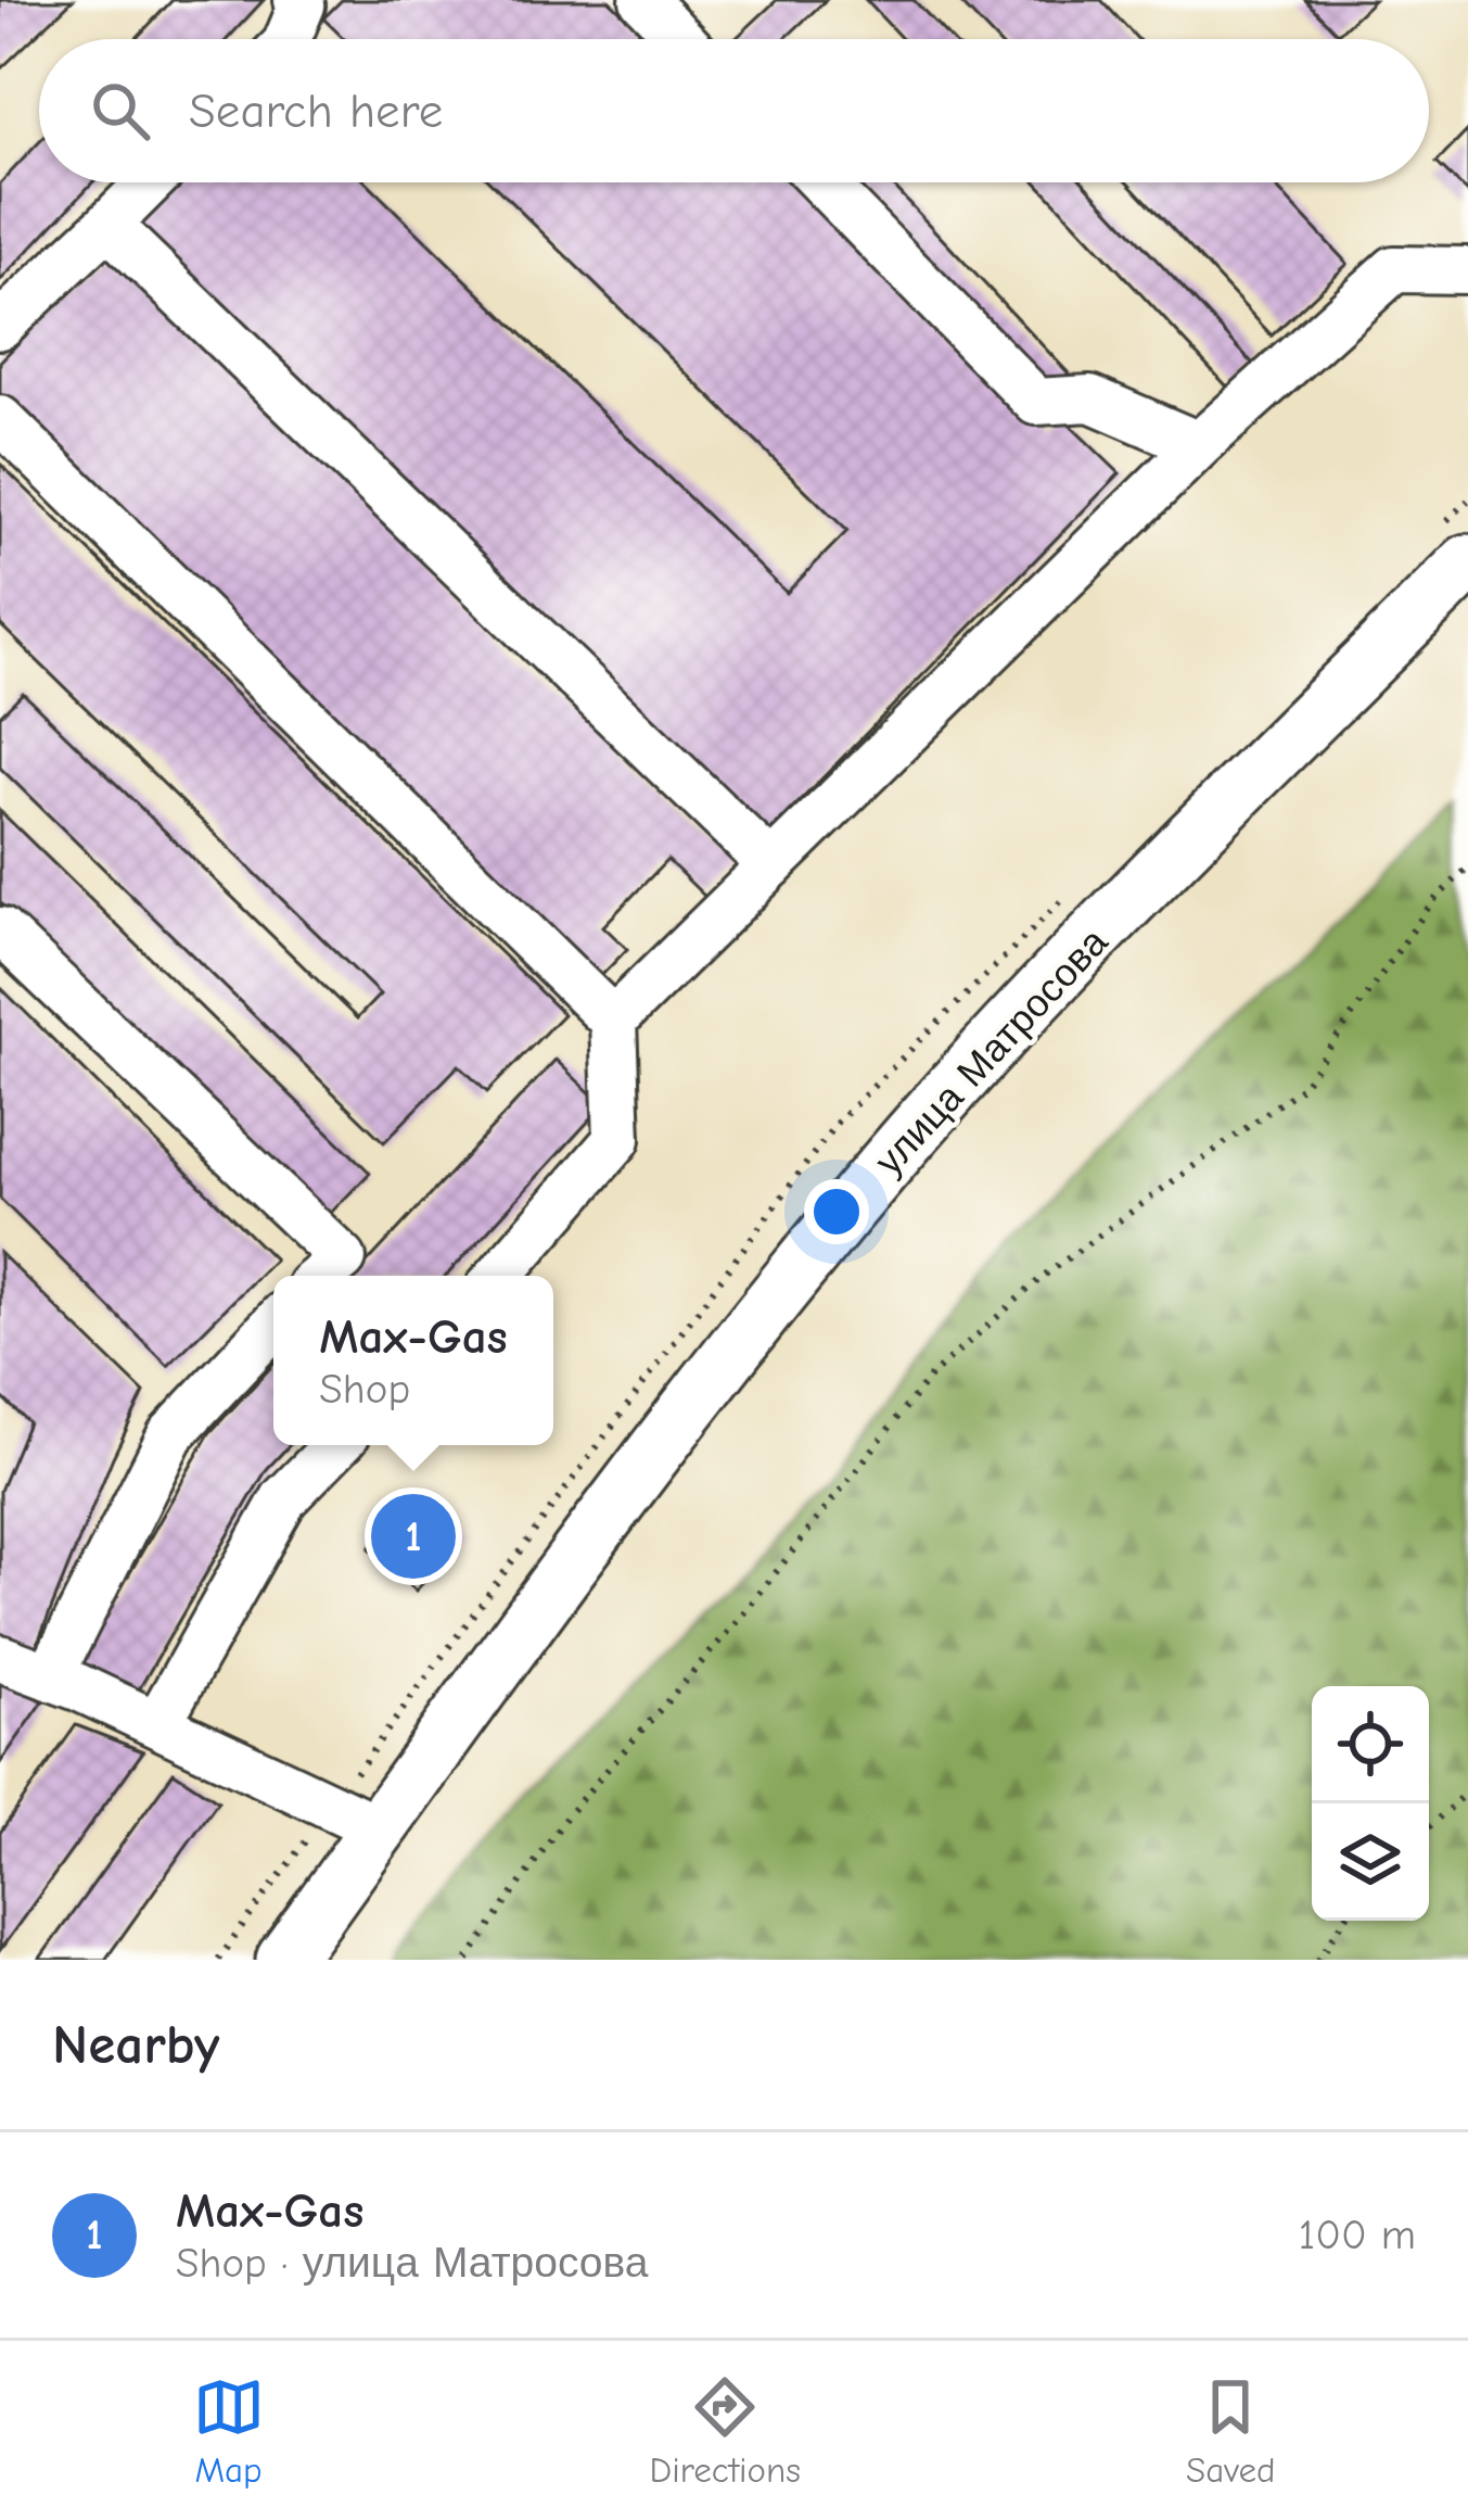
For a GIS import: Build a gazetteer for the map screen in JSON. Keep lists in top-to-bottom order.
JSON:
{
  "streets": {
    "main road": ["улица Матросова"]
  },
  "page": {
    "search": "Search here",
    "popup": ["Max-Gas", "Shop"],
    "pins": "1",
    "heading": "Nearby",
    "list": [
      {
        "mark": "1",
        "name": "Max-Gas",
        "note": "Shop · улица Матросова",
        "value": "100 m"
      }
    ],
    "nav": ["Map", "Directions", "Saved"]
  }
}
